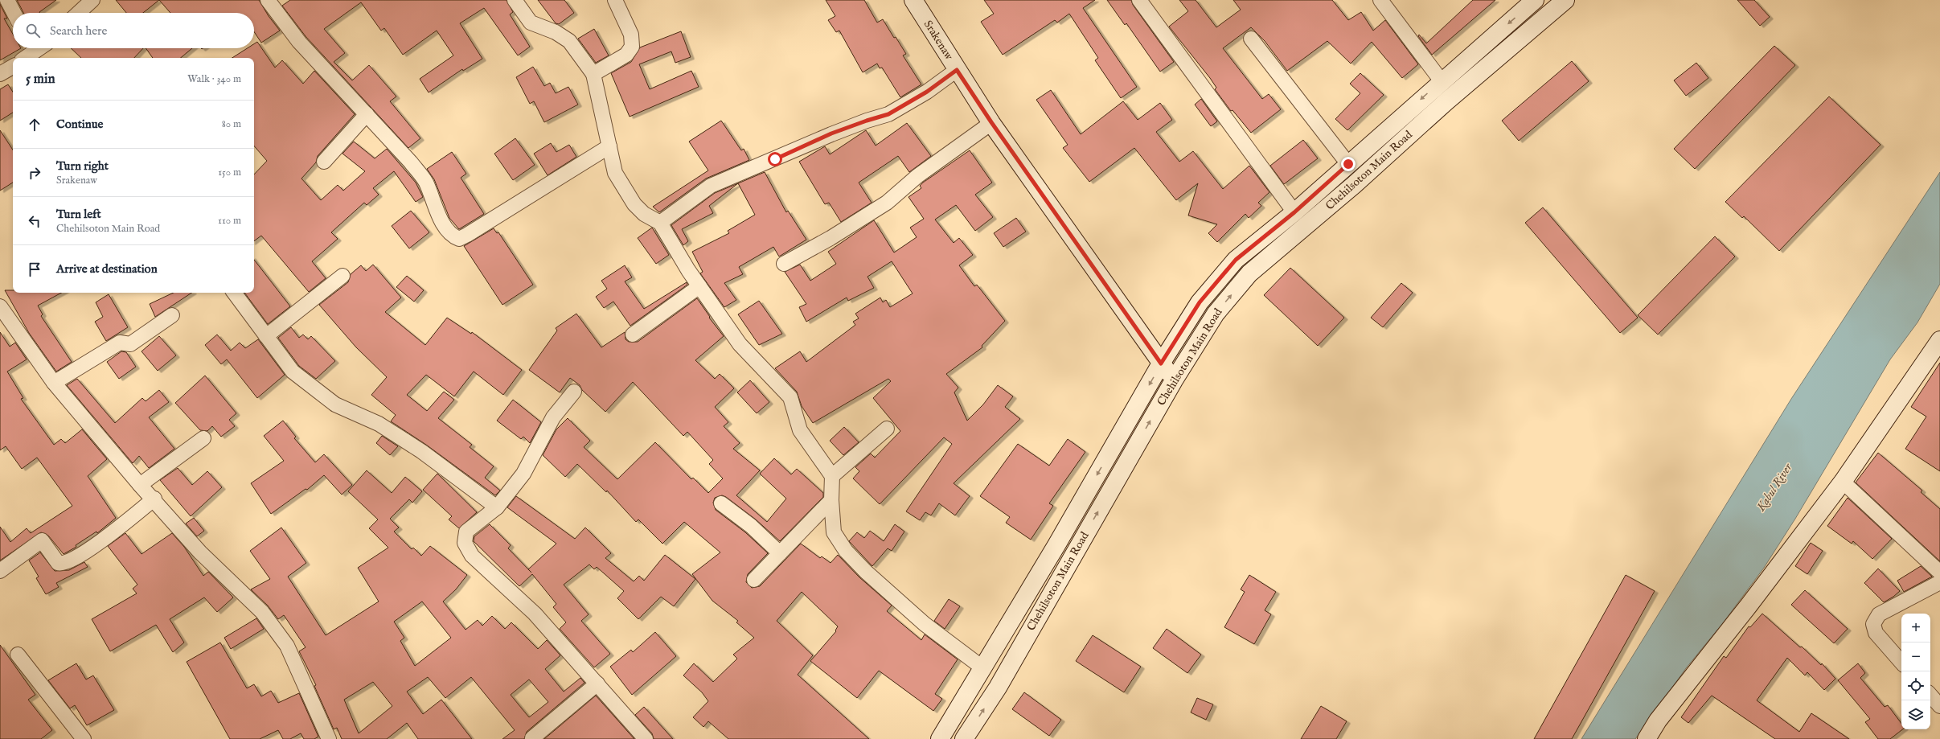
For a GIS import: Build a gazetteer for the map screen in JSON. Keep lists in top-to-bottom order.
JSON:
{
  "streets": {
    "main road": ["Srakenaw", "Chehilsoton Main Road"]
  },
  "crossings": [
    ["Srakenaw", "Chehilsoton Main Road"]
  ],
  "water": ["Kabul River"],
  "page": {
    "search": "Search here",
    "heading": ["5 min", "Walk · 340 m"],
    "list": [
      ["Continue", "80 m"],
      ["Turn right", "Srakenaw", "150 m"],
      ["Turn left", "Chehilsoton Main Road", "110 m"],
      "Arrive at destination"
    ],
    "map_buttons": ["+", "−"]
  }
}
